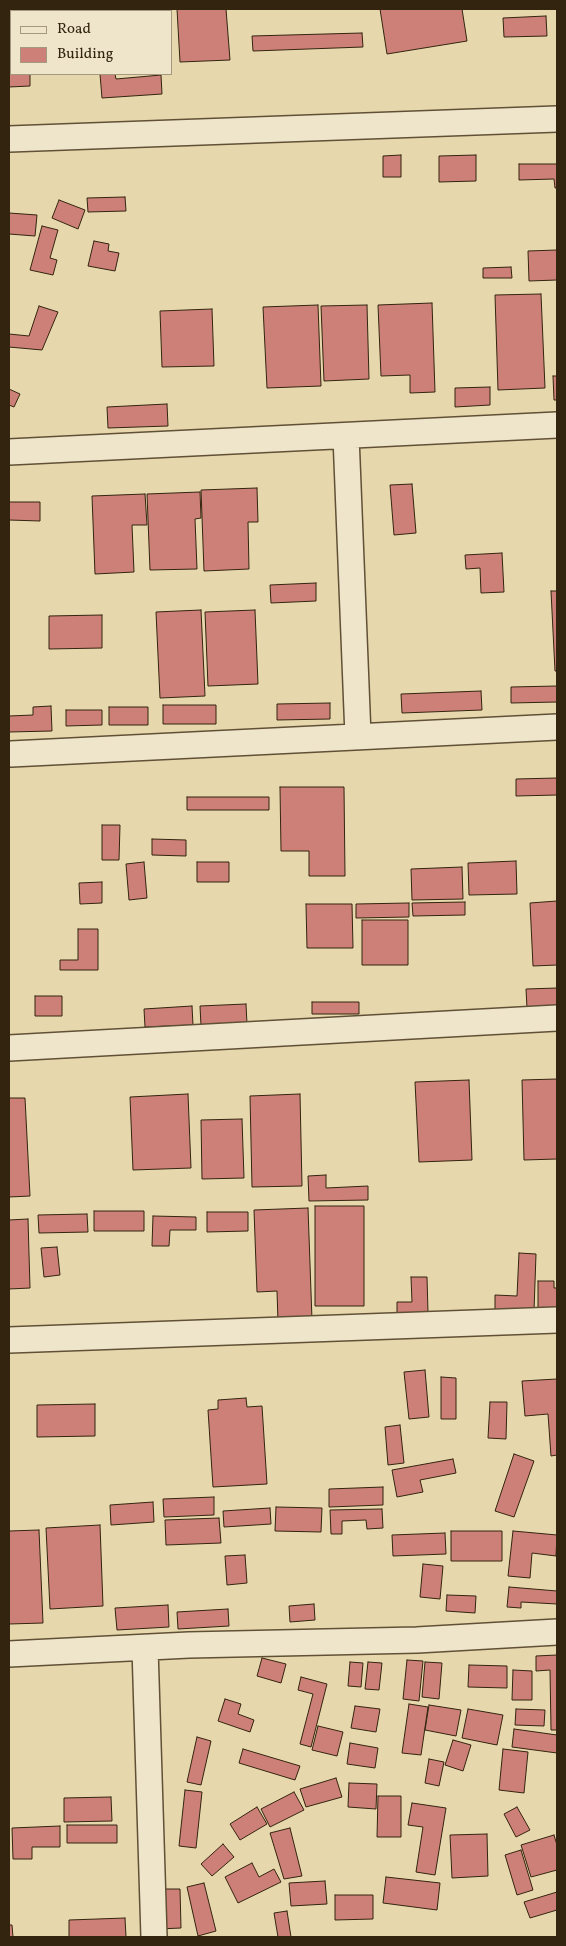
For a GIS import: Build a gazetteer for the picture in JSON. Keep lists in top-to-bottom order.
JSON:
{
  "legend": ["Road", "Building"]
}
